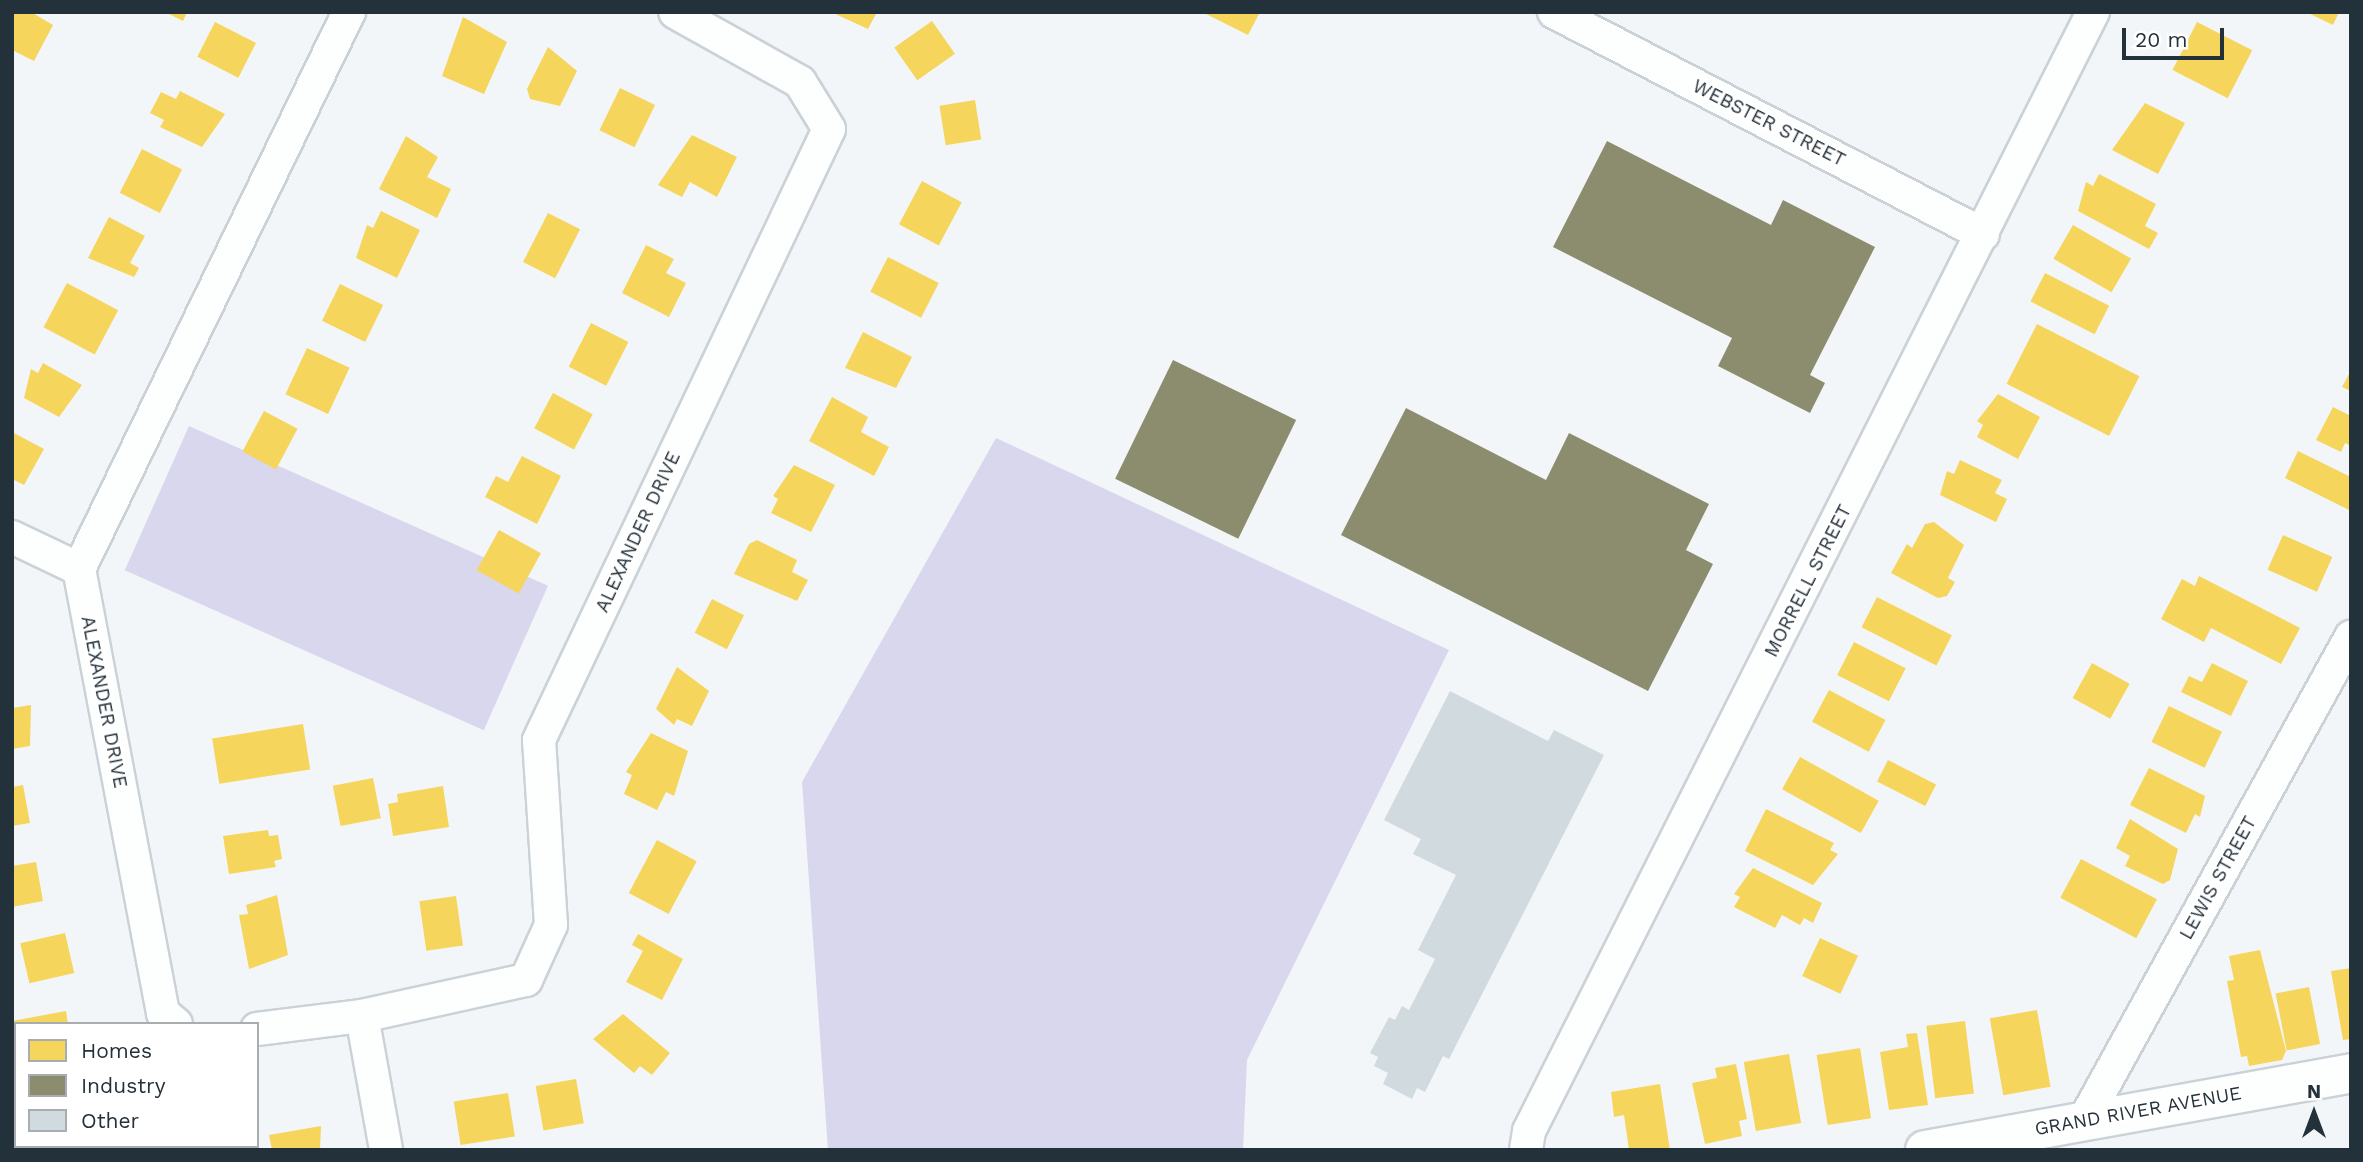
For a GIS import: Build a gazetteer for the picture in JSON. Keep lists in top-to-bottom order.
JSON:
{
  "streets": {
    "street": [
      "WEBSTER STREET",
      "ALEXANDER DRIVE",
      "MORRELL STREET",
      "LEWIS STREET",
      "GRAND RIVER AVENUE"
    ]
  },
  "crossings": [
    ["WEBSTER STREET", "MORRELL STREET"],
    ["LEWIS STREET", "GRAND RIVER AVENUE"]
  ],
  "legend": ["Homes", "Industry", "Other"],
  "scale_bar": "20 m",
  "north": "top"
}
